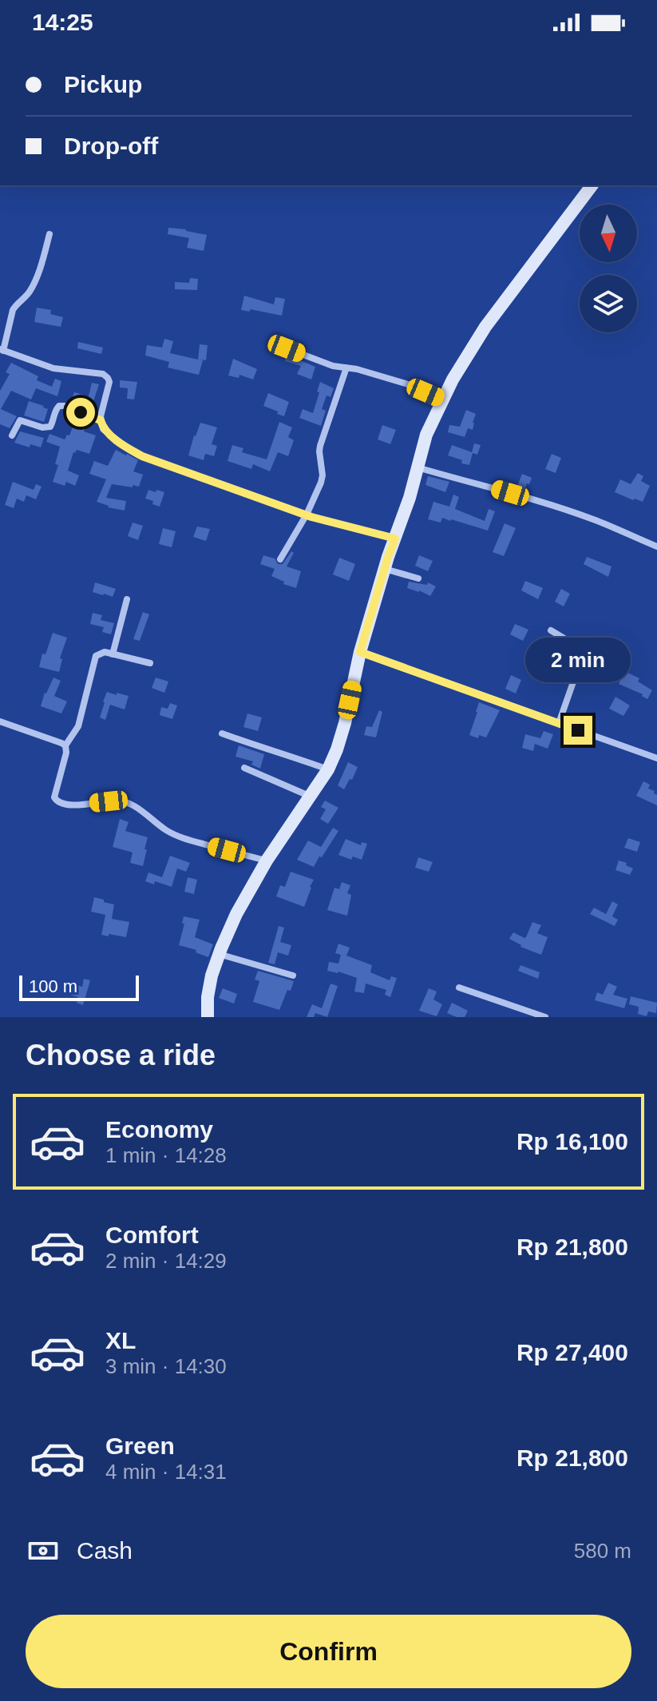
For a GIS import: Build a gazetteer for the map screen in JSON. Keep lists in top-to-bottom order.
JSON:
{
  "scale_bar": "100 m",
  "north": "bottom",
  "page": {
    "status": "14:25",
    "banner": ["Pickup", "Drop-off"],
    "bubble": "2 min",
    "scale": "100 m",
    "heading": "Choose a ride",
    "list": [
      {
        "name": "Economy",
        "note": "1 min · 14:28",
        "value": "Rp 16,100"
      },
      {
        "name": "Comfort",
        "note": "2 min · 14:29",
        "value": "Rp 21,800"
      },
      {
        "name": "XL",
        "note": "3 min · 14:30",
        "value": "Rp 27,400"
      },
      {
        "name": "Green",
        "note": "4 min · 14:31",
        "value": "Rp 21,800"
      }
    ],
    "pay": ["Cash", "580 m"],
    "buttons": "Confirm"
  }
}
